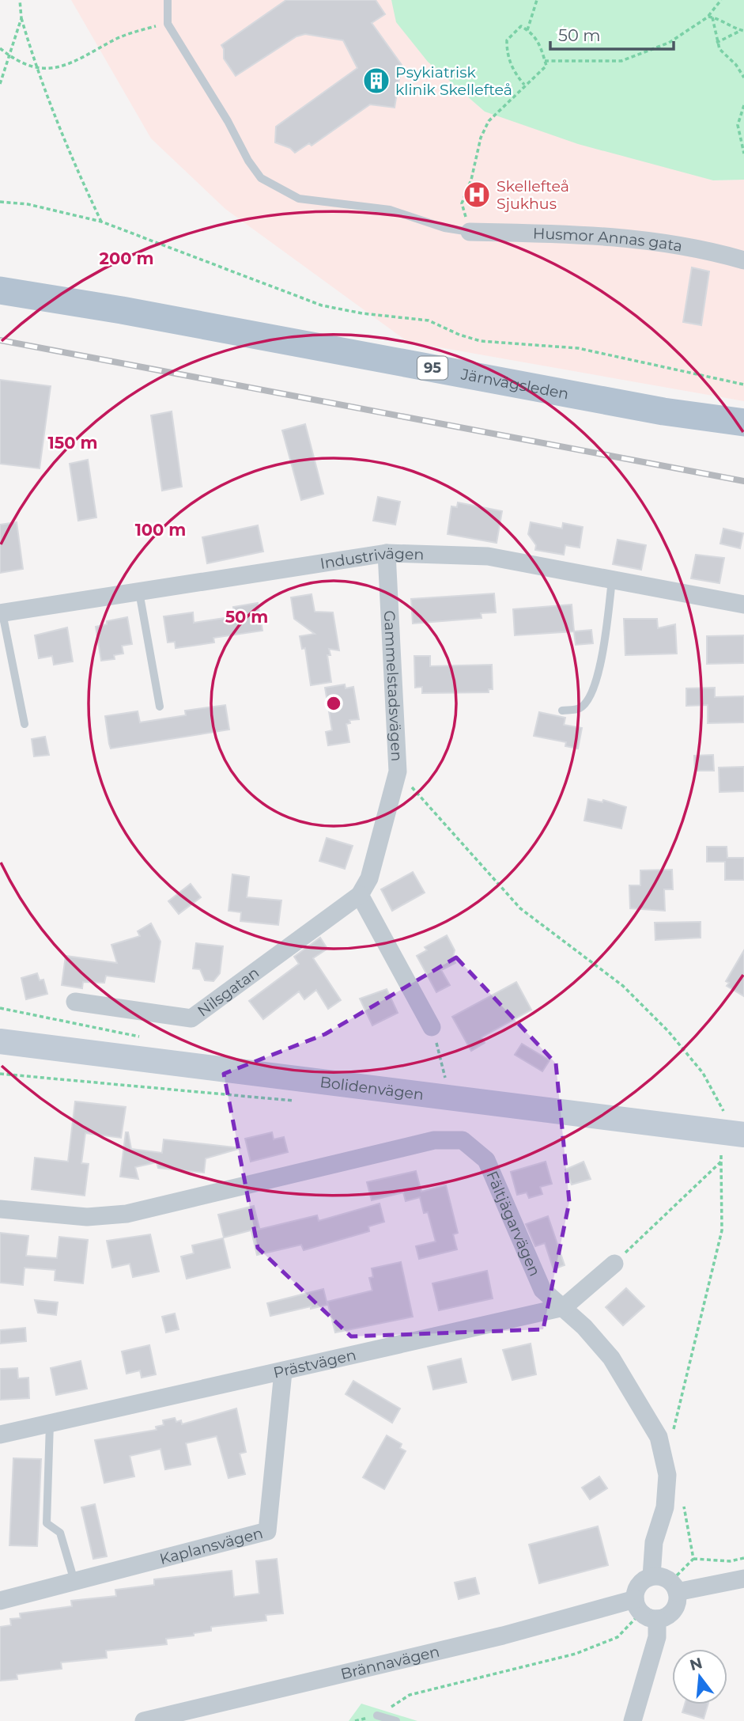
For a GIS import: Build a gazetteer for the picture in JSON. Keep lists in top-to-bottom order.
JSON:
{
  "streets": {
    "main road": ["95", "Järnvägsleden", "Bolidenvägen"],
    "street": [
      "Husmor Annas gata",
      "Industrivägen",
      "Gammelstadsvägen",
      "Nilsgatan",
      "Fältjägarvägen",
      "Prästvägen",
      "Kaplansvägen",
      "Brännavägen"
    ]
  },
  "crossings": [
    ["Industrivägen", "Gammelstadsvägen"],
    ["Gammelstadsvägen", "Nilsgatan"],
    ["Fältjägarvägen", "Prästvägen"],
    ["Fältjägarvägen", "Brännavägen"],
    ["Prästvägen", "Kaplansvägen"]
  ],
  "places": {
    "building": ["Psykiatrisk klinik Skellefteå"],
    "hospital": ["Skellefteå Sjukhus"]
  },
  "scale_bar": "50 m",
  "north": "top",
  "rings": [
    "200 m",
    "150 m",
    "100 m",
    "50 m"
  ]
}
